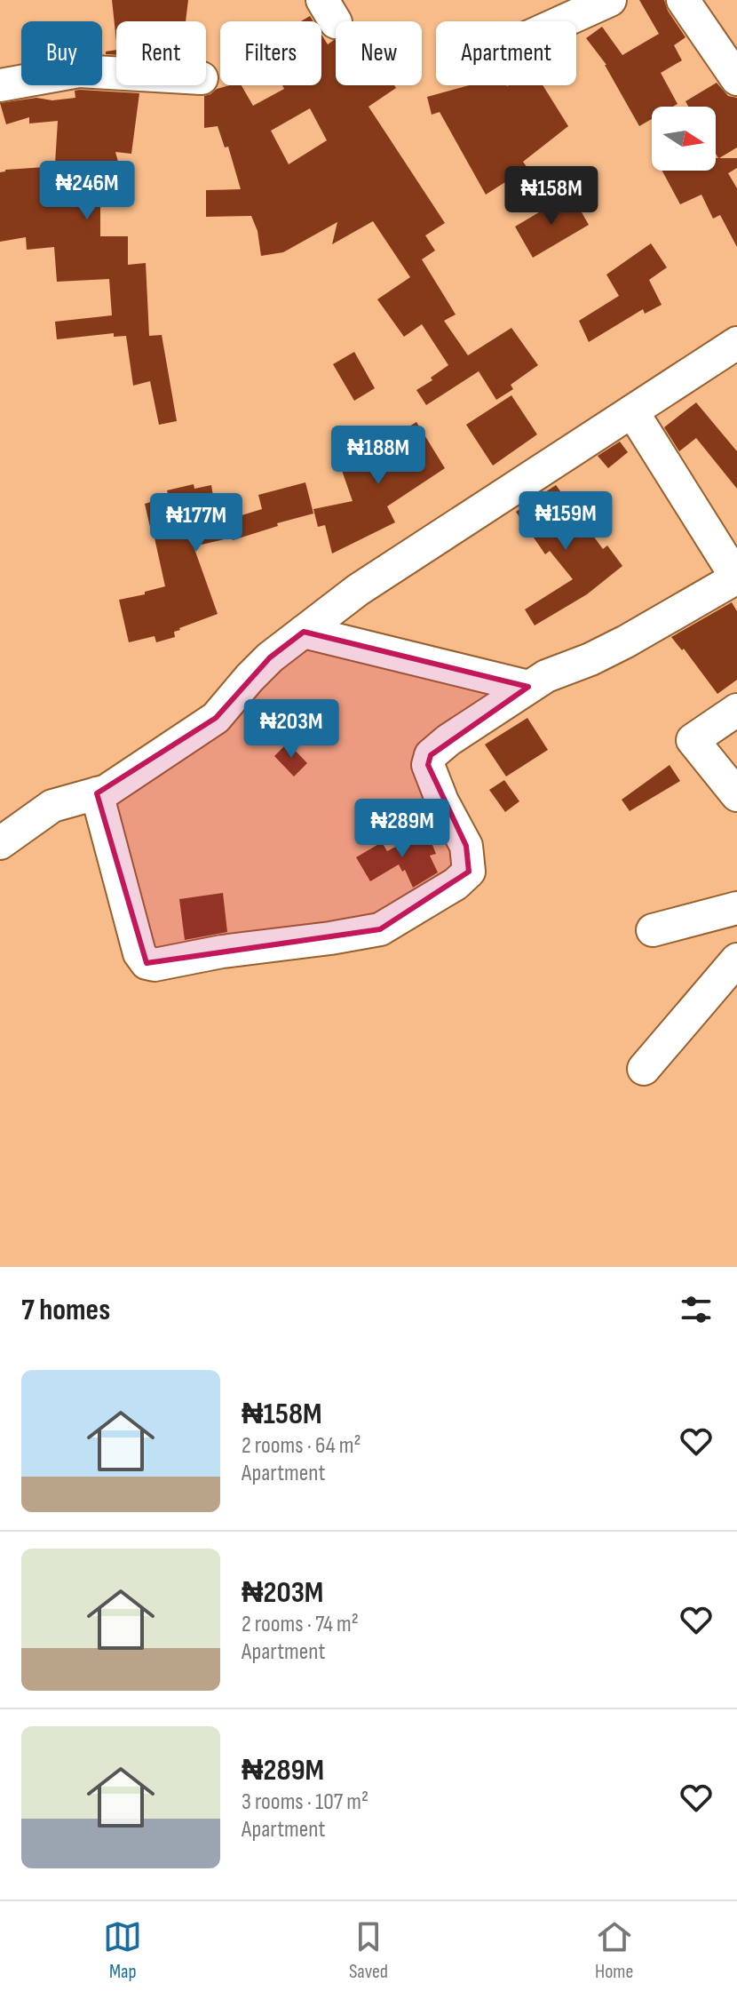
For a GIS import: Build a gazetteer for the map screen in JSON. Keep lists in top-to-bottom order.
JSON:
{
  "north": "right",
  "page": {
    "chip": [
      "Buy",
      "Rent",
      "Filters",
      "New",
      "Apartment"
    ],
    "price": [
      "₦246M",
      "₦158M",
      "₦188M",
      "₦159M",
      "₦177M",
      "₦203M",
      "₦289M"
    ],
    "heading": "7 homes",
    "list": [
      {
        "name": "₦158M",
        "note": "2 rooms · 64 m² · Apartment"
      },
      {
        "name": "₦203M",
        "note": "2 rooms · 74 m² · Apartment"
      },
      {
        "name": "₦289M",
        "note": "3 rooms · 107 m² · Apartment"
      }
    ],
    "tabs": ["Map", "Saved", "Home"]
  }
}
